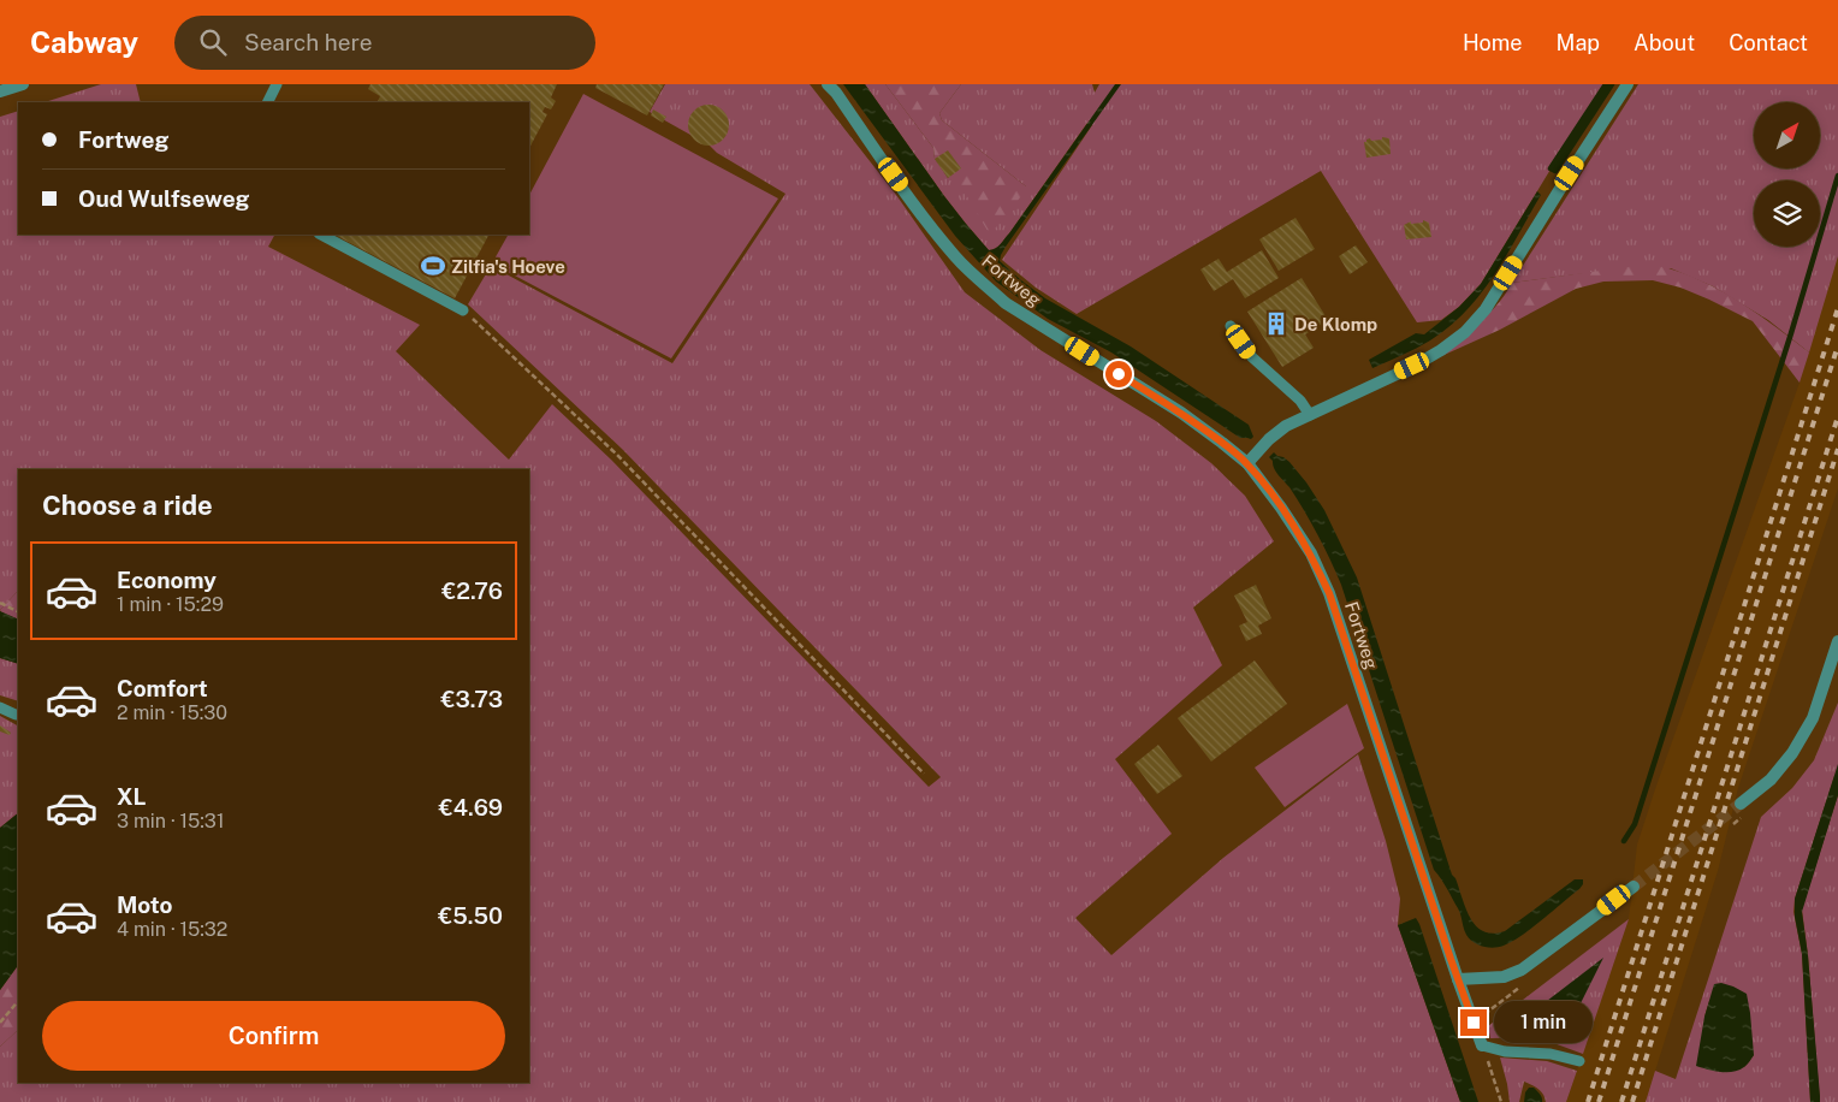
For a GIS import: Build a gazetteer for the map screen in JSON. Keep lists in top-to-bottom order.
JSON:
{
  "streets": {
    "street": ["Fortweg"]
  },
  "places": {
    "sports": ["Zilfia's Hoeve"],
    "building": ["De Klomp"]
  },
  "north": "top right",
  "page": {
    "header": "Cabway",
    "search": "Search here",
    "nav": [
      "Home",
      "Map",
      "About",
      "Contact"
    ],
    "banner": ["Fortweg", "Oud Wulfseweg"],
    "heading": "Choose a ride",
    "list": [
      {
        "name": "Economy",
        "note": "1 min · 15:29",
        "value": "€2.76"
      },
      {
        "name": "Comfort",
        "note": "2 min · 15:30",
        "value": "€3.73"
      },
      {
        "name": "XL",
        "note": "3 min · 15:31",
        "value": "€4.69"
      },
      {
        "name": "Moto",
        "note": "4 min · 15:32",
        "value": "€5.50"
      }
    ],
    "buttons": "Confirm",
    "bubble": "1 min"
  }
}
